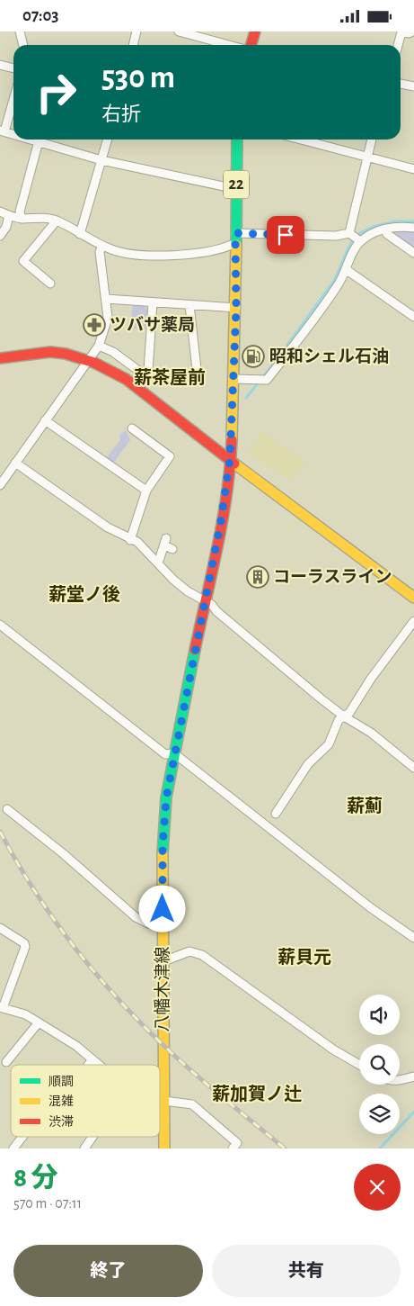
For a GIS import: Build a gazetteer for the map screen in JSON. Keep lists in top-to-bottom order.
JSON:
{
  "streets": {
    "main road": ["22", "八幡木津線"]
  },
  "districts": [
    "薪茶屋前",
    "薪堂ノ後",
    "薪薊",
    "薪貝元",
    "薪加賀ノ辻"
  ],
  "places": {
    "pharmacy": ["ツバサ薬局"],
    "fuel station": ["昭和シェル石油"],
    "building": ["コーラスライン"]
  },
  "legend": ["順調", "混雑", "渋滞"],
  "page": {
    "status": "07:03",
    "turn": ["530 m", "右折"],
    "heading": ["8 分", "570 m · 07:11"],
    "buttons": ["終了", "共有"]
  }
}
